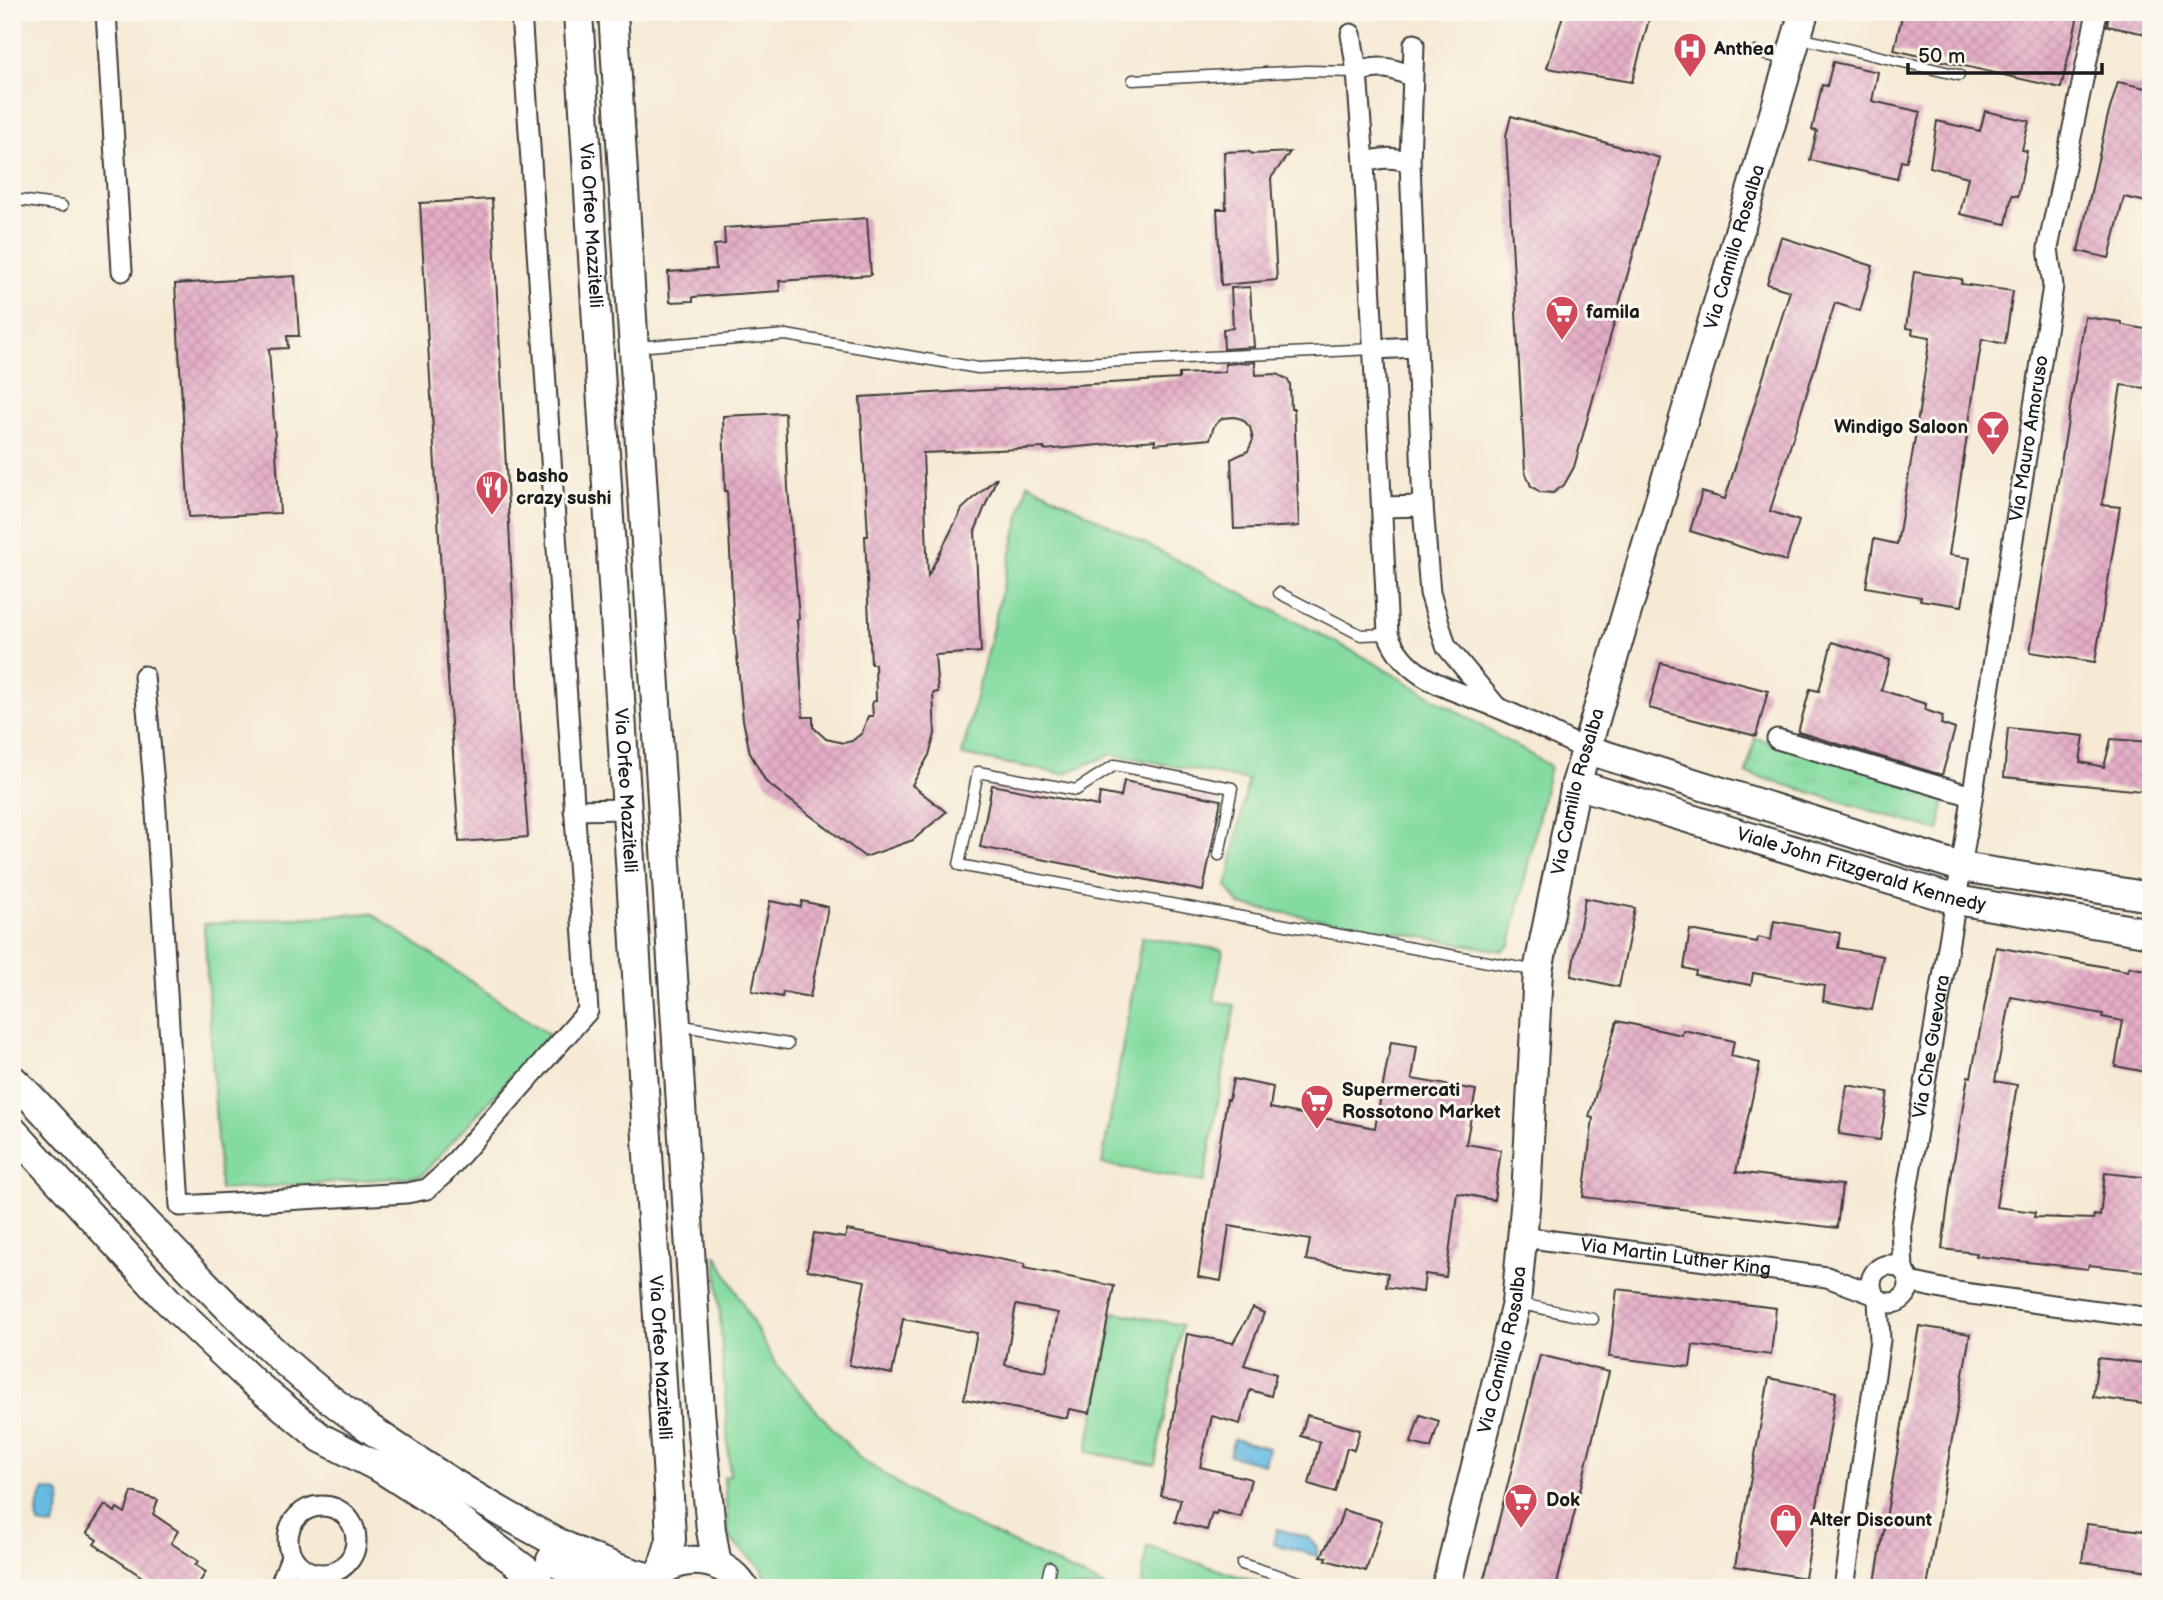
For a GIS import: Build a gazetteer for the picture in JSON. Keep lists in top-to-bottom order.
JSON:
{
  "streets": {
    "main road": ["Via Orfeo Mazzitelli", "Via Camillo Rosalba", "Viale John Fitzgerald Kennedy"],
    "street": ["Via Mauro Amoruso", "Via Che Guevara", "Via Martin Luther King"]
  },
  "crossings": [
    ["Via Camillo Rosalba", "Viale John Fitzgerald Kennedy"],
    ["Via Camillo Rosalba", "Via Martin Luther King"],
    ["Via Mauro Amoruso", "Viale John Fitzgerald Kennedy"],
    ["Via Mauro Amoruso", "Via Che Guevara"],
    ["Viale John Fitzgerald Kennedy", "Via Che Guevara"],
    ["Via Che Guevara", "Via Martin Luther King"]
  ],
  "places": {
    "hospital": ["Anthea"],
    "supermarket": ["famila", "Supermercati Rossotono Market", "Dok"],
    "bar": ["Windigo Saloon"],
    "restaurant": ["basho crazy sushi"],
    "shop": ["Alter Discount"]
  },
  "scale_bar": "50 m"
}
